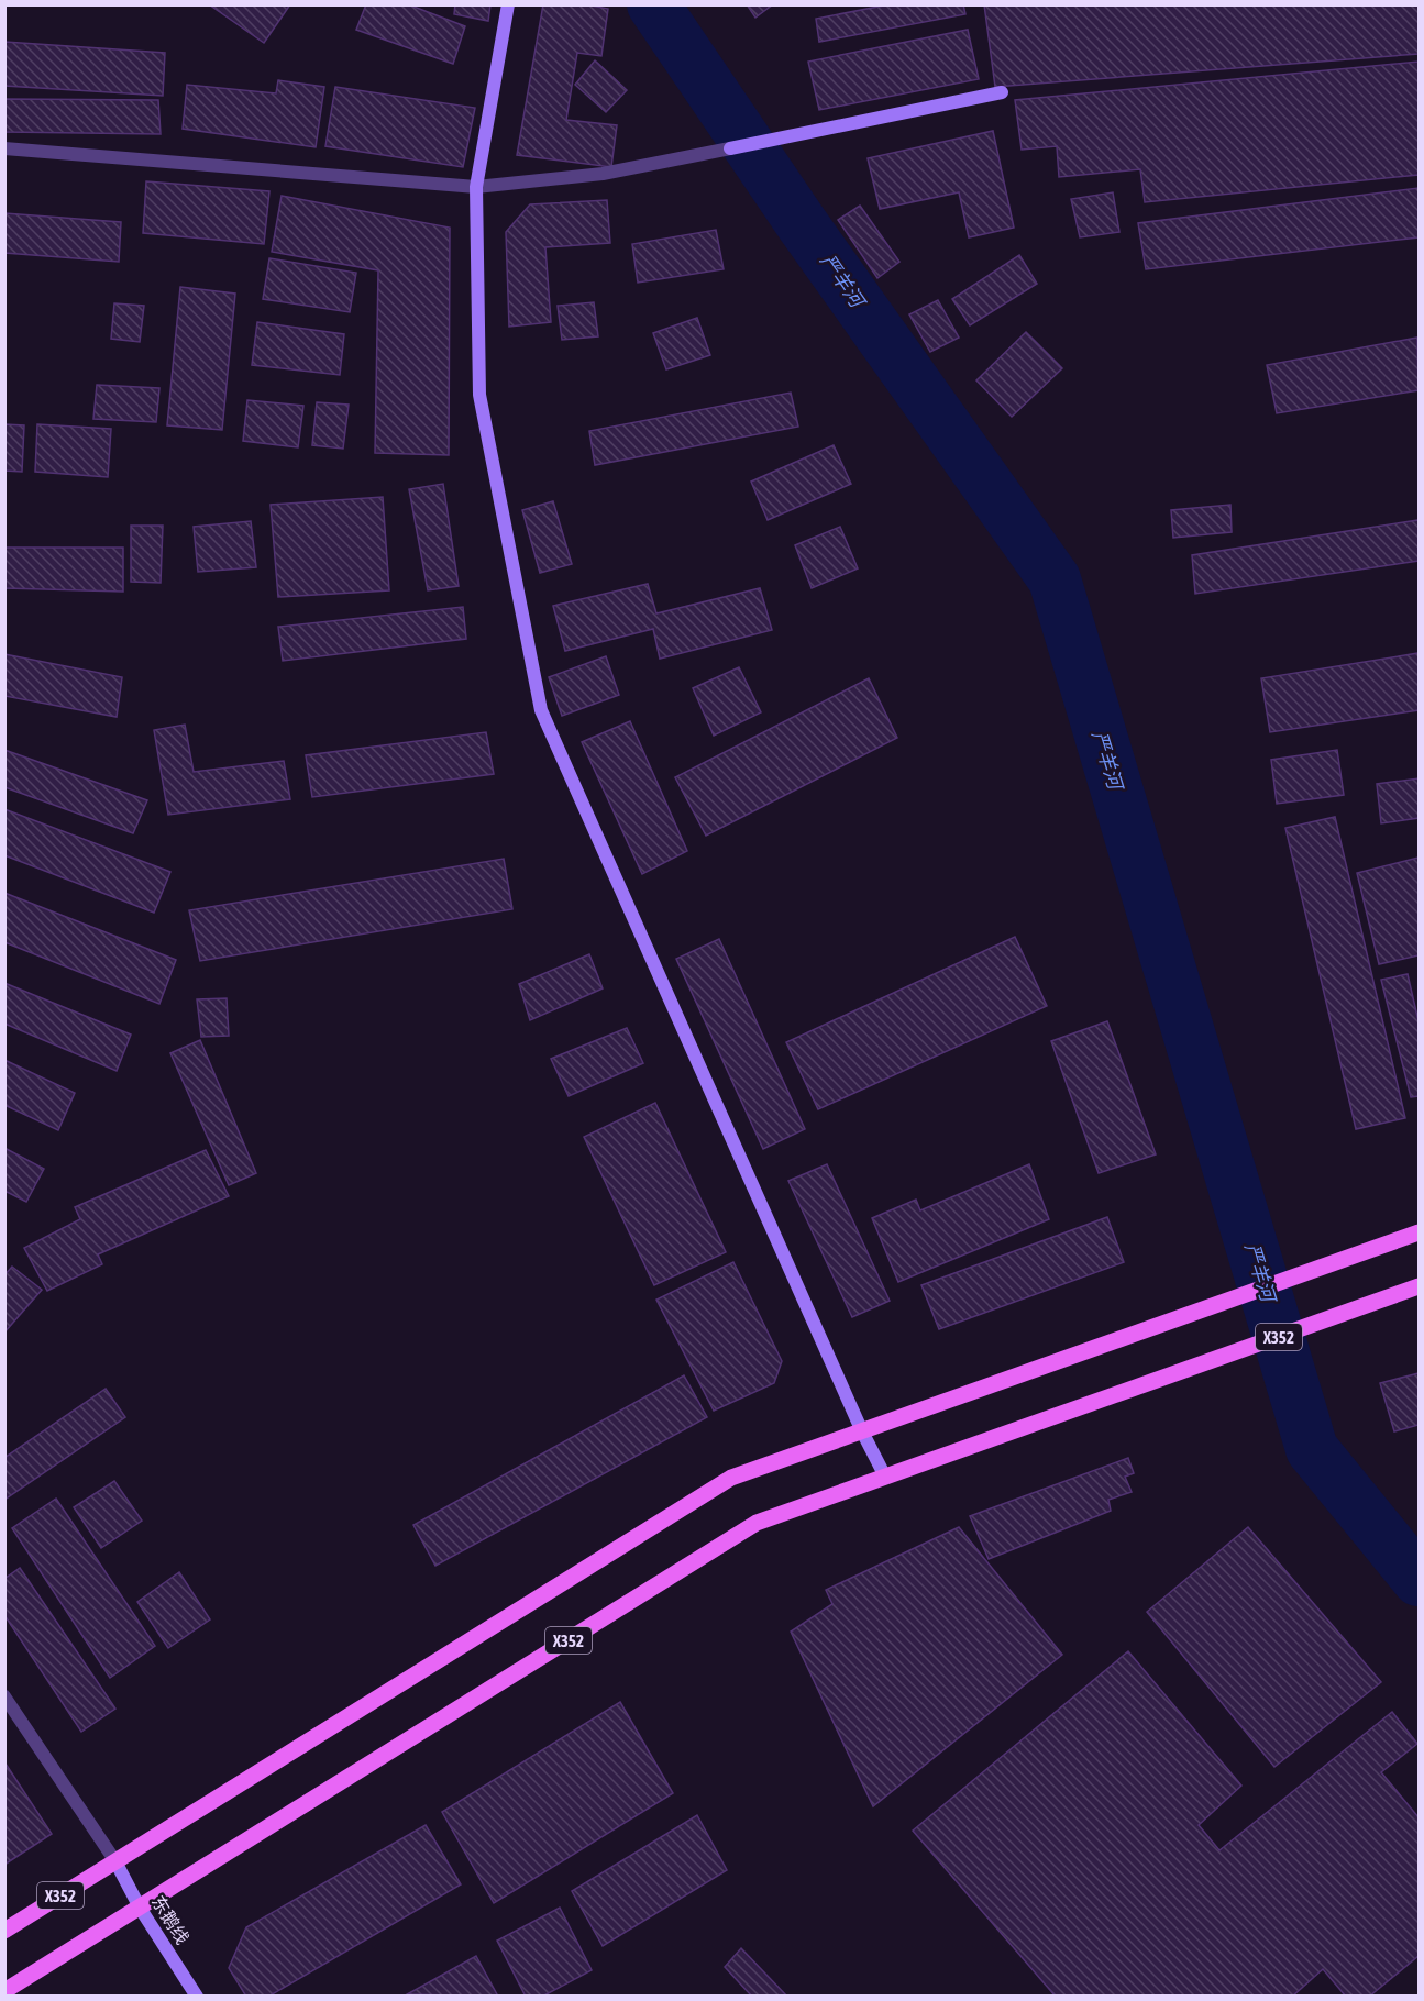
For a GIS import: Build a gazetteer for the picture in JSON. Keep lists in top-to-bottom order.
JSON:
{
  "streets": {
    "main road": ["X352"],
    "street": ["东鹅线"]
  },
  "crossings": [
    ["X352", "东鹅线"]
  ],
  "water": ["严羊河"]
}
